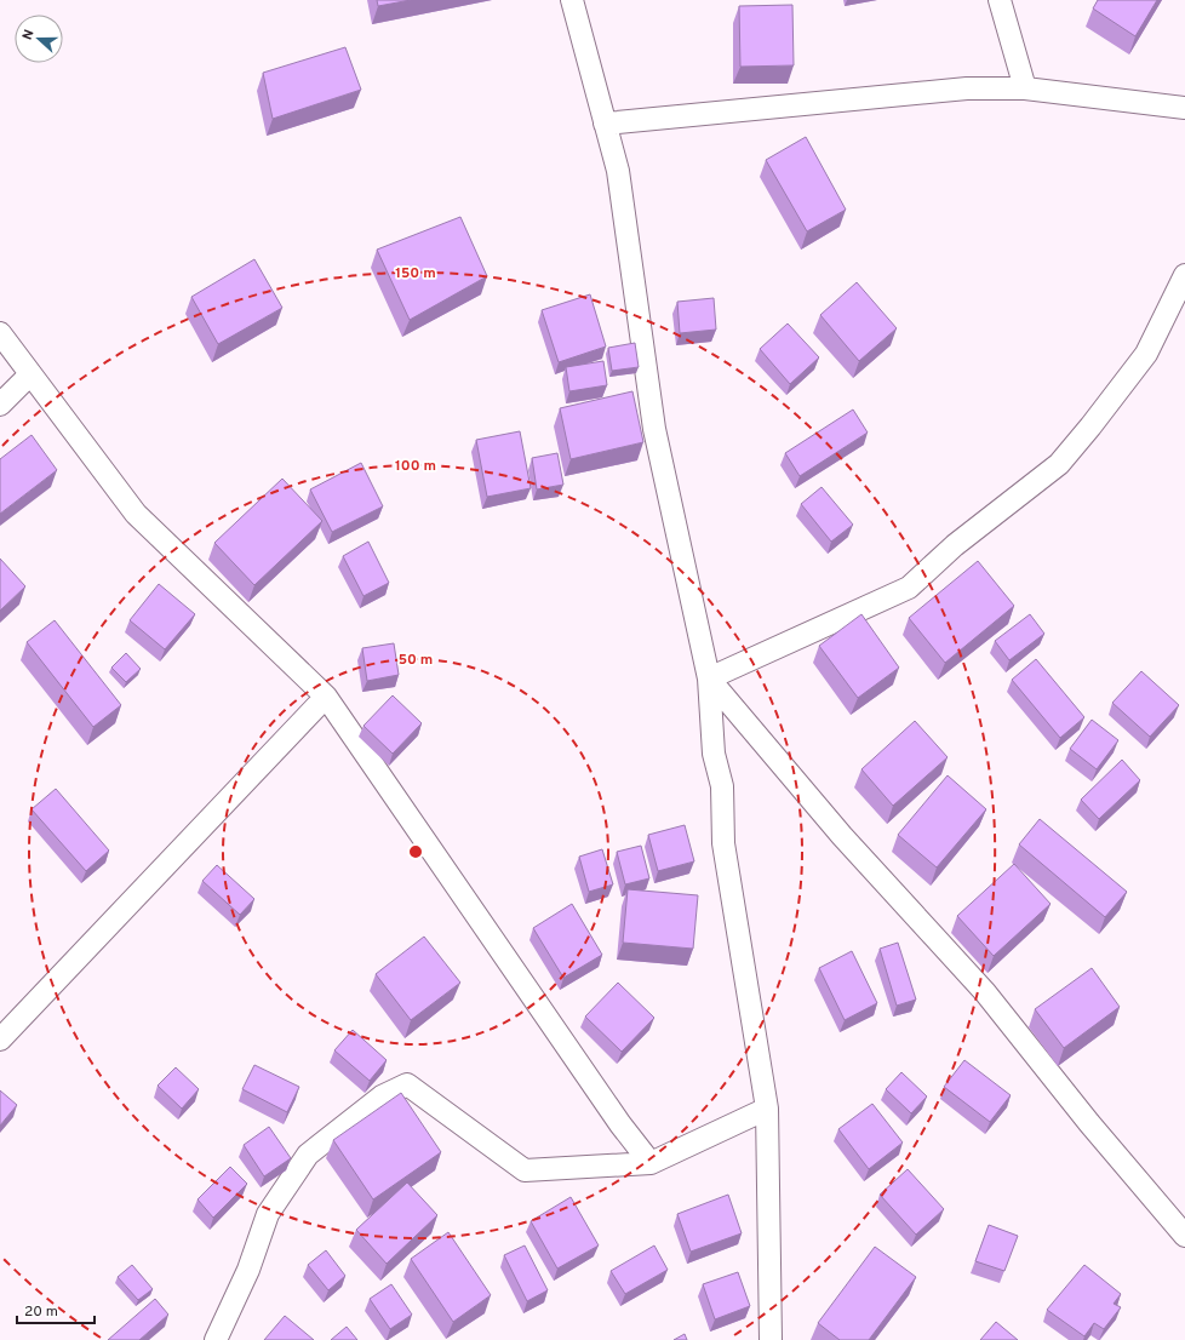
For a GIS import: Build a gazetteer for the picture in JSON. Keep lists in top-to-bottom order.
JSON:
{
  "scale_bar": "20 m",
  "north": "left",
  "rings": ["150 m", "100 m", "50 m"]
}
